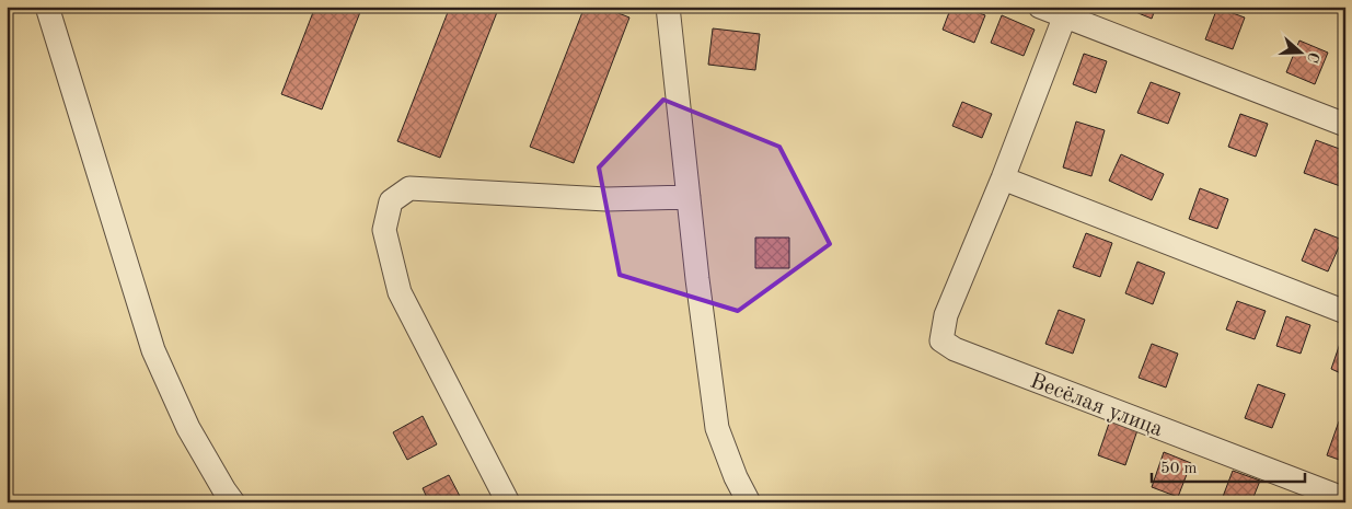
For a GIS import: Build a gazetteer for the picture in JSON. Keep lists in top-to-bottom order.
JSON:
{
  "streets": {
    "street": ["Весёлая улица"]
  },
  "scale_bar": "50 m",
  "north": "right"
}
